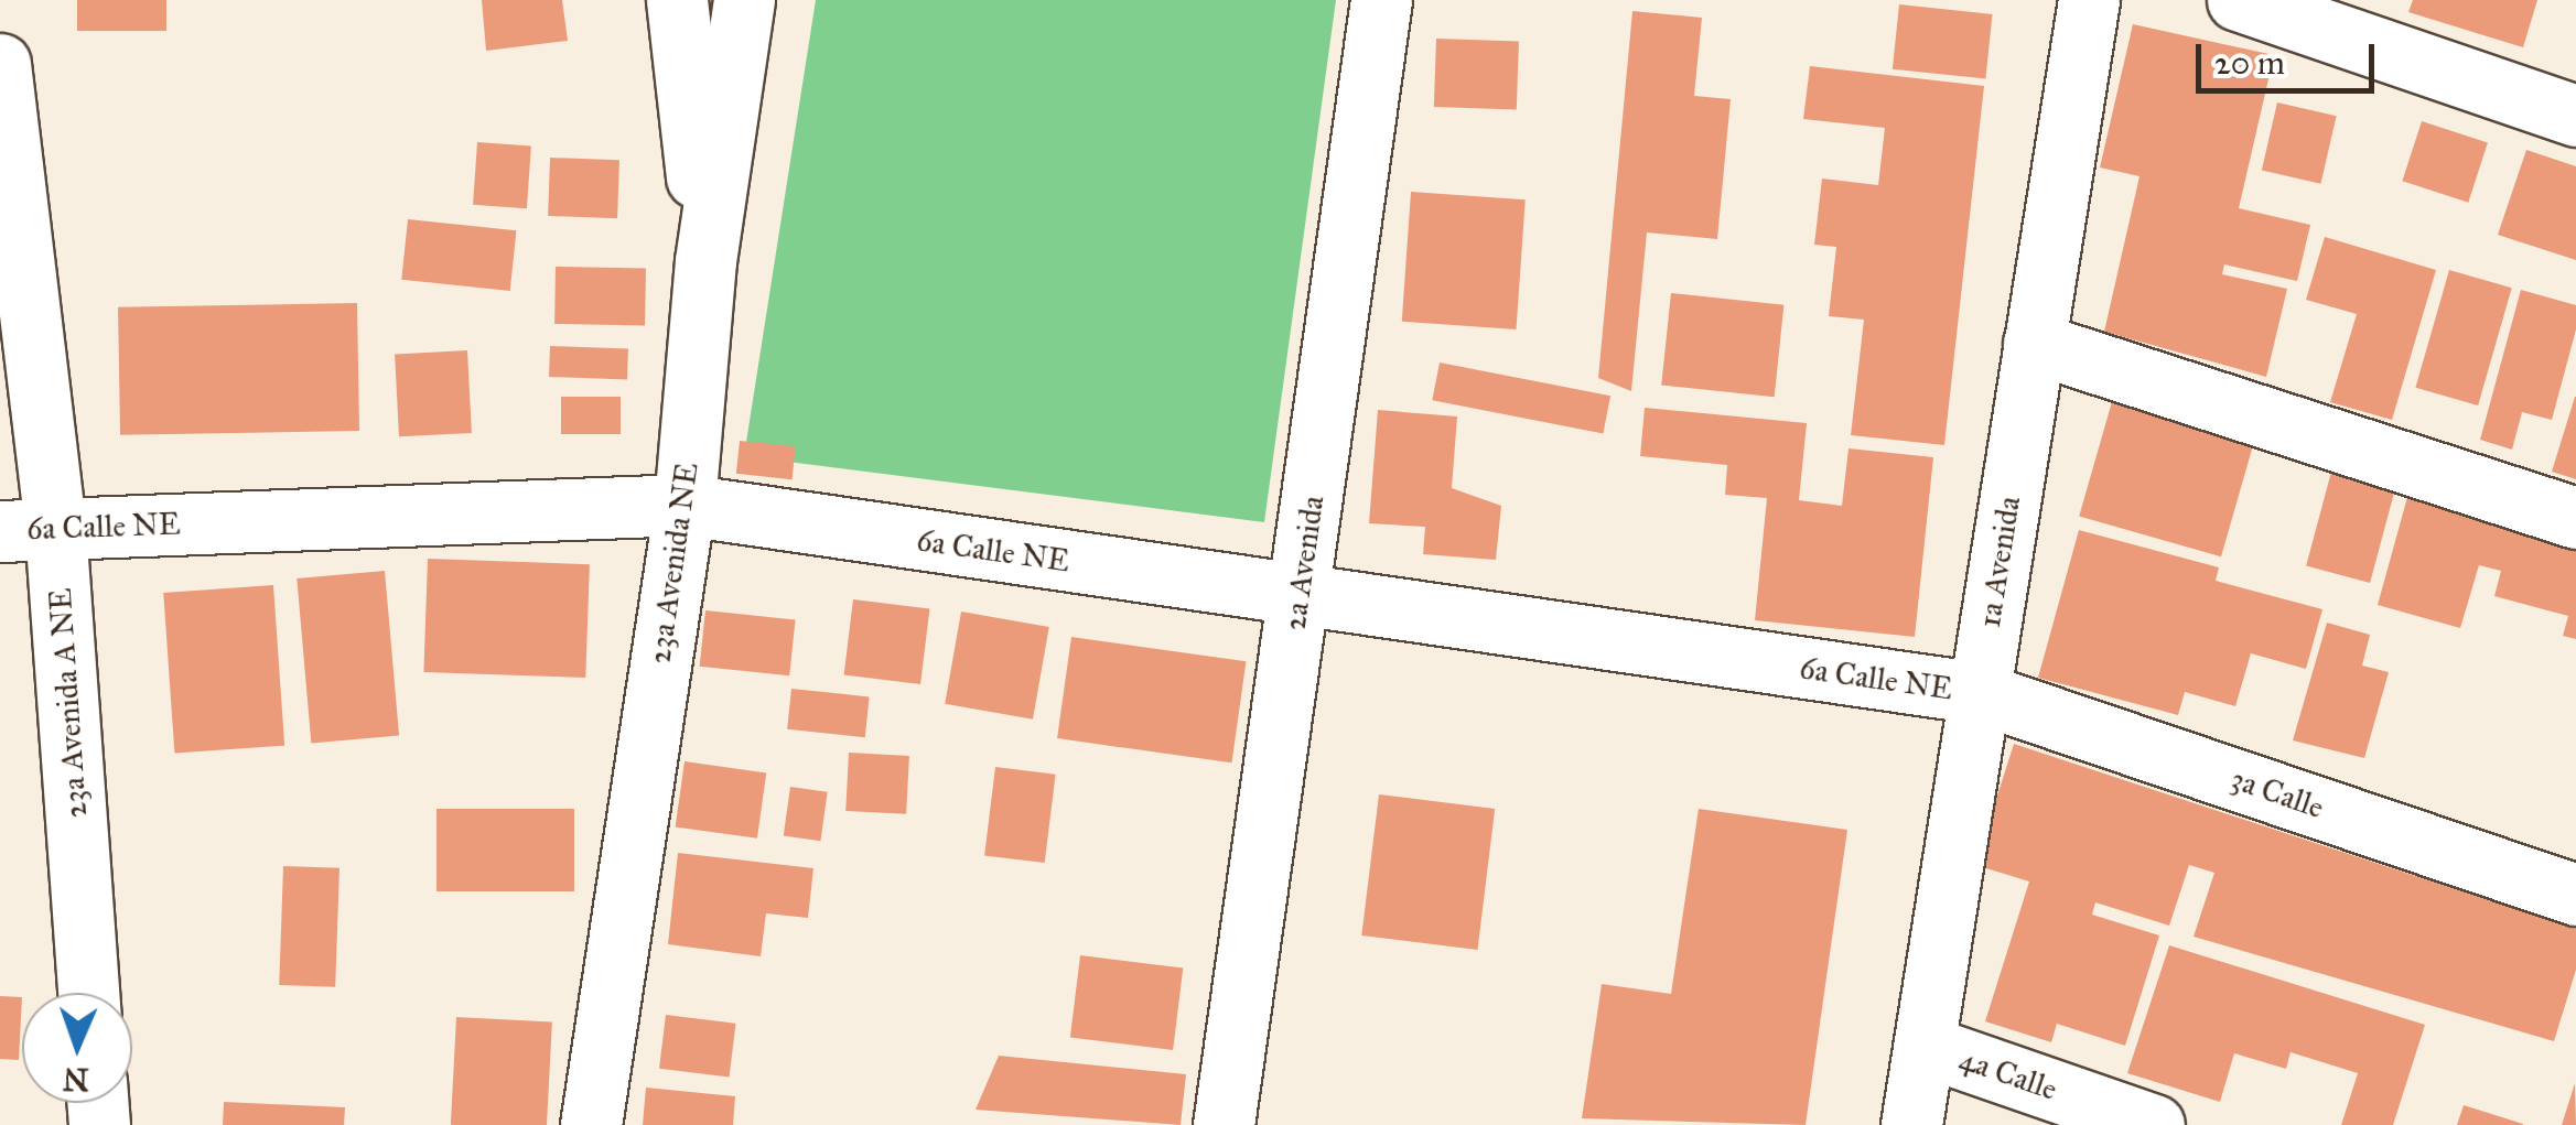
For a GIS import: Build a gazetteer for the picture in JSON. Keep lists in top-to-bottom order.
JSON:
{
  "streets": {
    "street": [
      "6a Calle NE",
      "1a Avenida",
      "23a Avenida NE",
      "2a Avenida",
      "23a Avenida A NE",
      "3a Calle",
      "4a Calle"
    ]
  },
  "crossings": [
    ["6a Calle NE", "1a Avenida"],
    ["6a Calle NE", "23a Avenida NE"],
    ["6a Calle NE", "2a Avenida"],
    ["6a Calle NE", "23a Avenida A NE"],
    ["6a Calle NE", "3a Calle"],
    ["1a Avenida", "3a Calle"],
    ["1a Avenida", "4a Calle"]
  ],
  "scale_bar": "20 m",
  "north": "bottom"
}
